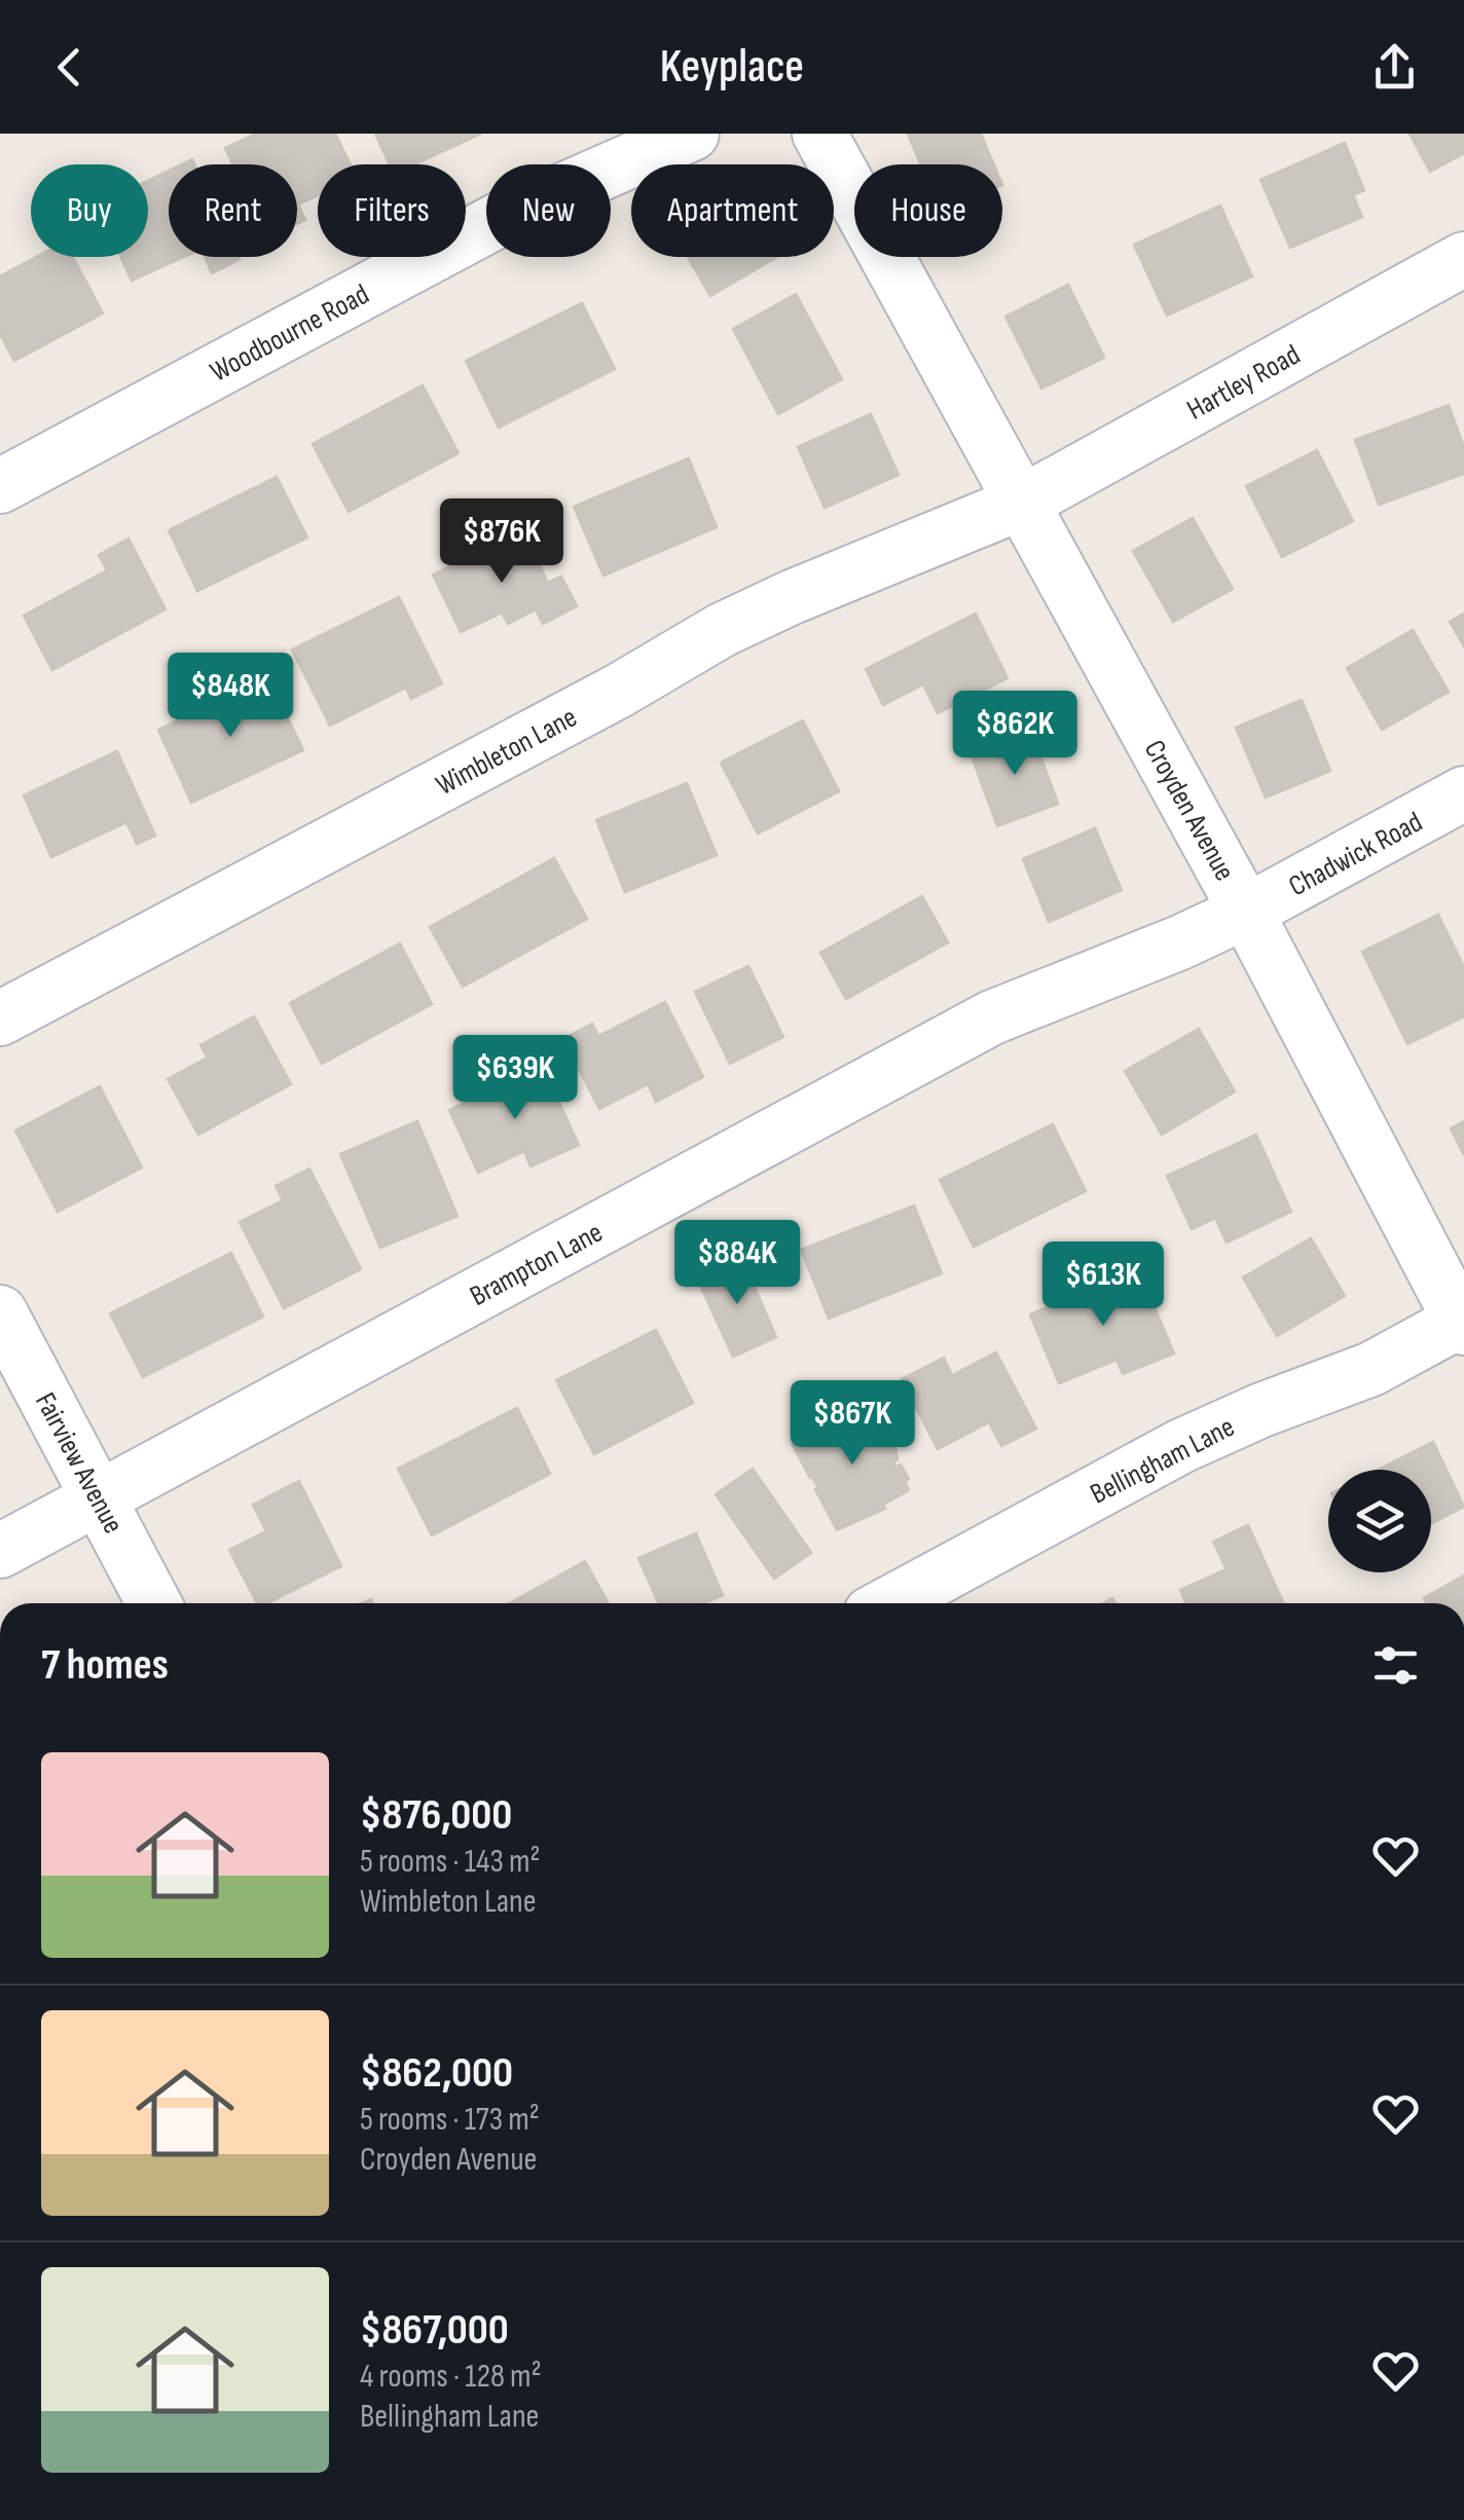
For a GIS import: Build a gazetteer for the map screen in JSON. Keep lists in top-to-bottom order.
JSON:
{
  "streets": {
    "street": [
      "Woodbourne Road",
      "Hartley Road",
      "Wimbleton Lane",
      "Croyden Avenue",
      "Chadwick Road",
      "Brampton Lane",
      "Bellingham Lane",
      "Fairview Avenue"
    ]
  },
  "crossings": [
    ["Hartley Road", "Wimbleton Lane"],
    ["Hartley Road", "Croyden Avenue"],
    ["Wimbleton Lane", "Croyden Avenue"],
    ["Croyden Avenue", "Chadwick Road"],
    ["Croyden Avenue", "Brampton Lane"],
    ["Croyden Avenue", "Bellingham Lane"],
    ["Chadwick Road", "Brampton Lane"],
    ["Brampton Lane", "Fairview Avenue"]
  ],
  "page": {
    "header": "Keyplace",
    "chip": [
      "Buy",
      "Rent",
      "Filters",
      "New",
      "Apartment",
      "House"
    ],
    "price": [
      "$876K",
      "$848K",
      "$862K",
      "$639K",
      "$884K",
      "$613K",
      "$867K"
    ],
    "heading": "7 homes",
    "list": [
      {
        "name": "$876,000",
        "note": "5 rooms · 143 m² · Wimbleton Lane"
      },
      {
        "name": "$862,000",
        "note": "5 rooms · 173 m² · Croyden Avenue"
      },
      {
        "name": "$867,000",
        "note": "4 rooms · 128 m² · Bellingham Lane"
      }
    ]
  }
}
